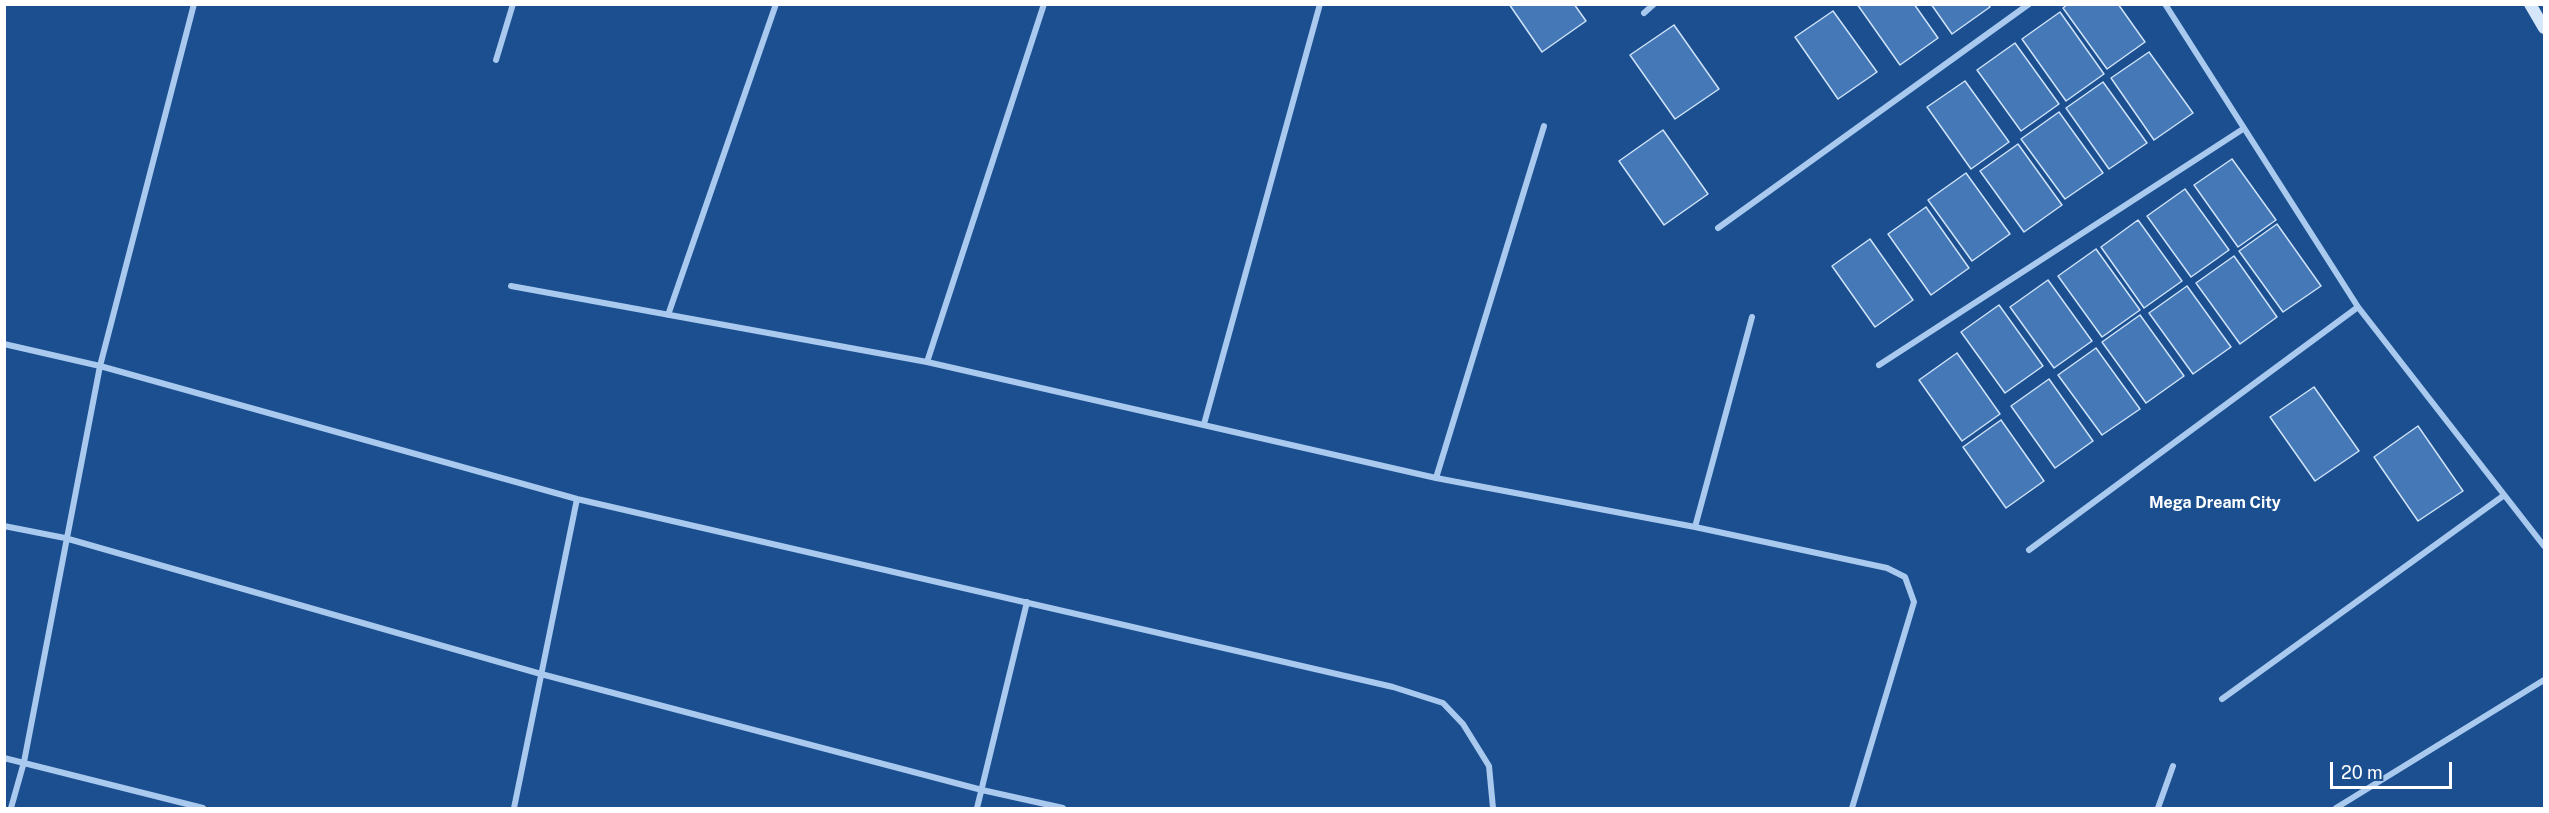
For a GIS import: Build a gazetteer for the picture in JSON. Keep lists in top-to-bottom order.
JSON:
{
  "districts": ["Mega Dream City"],
  "scale_bar": "20 m"
}
